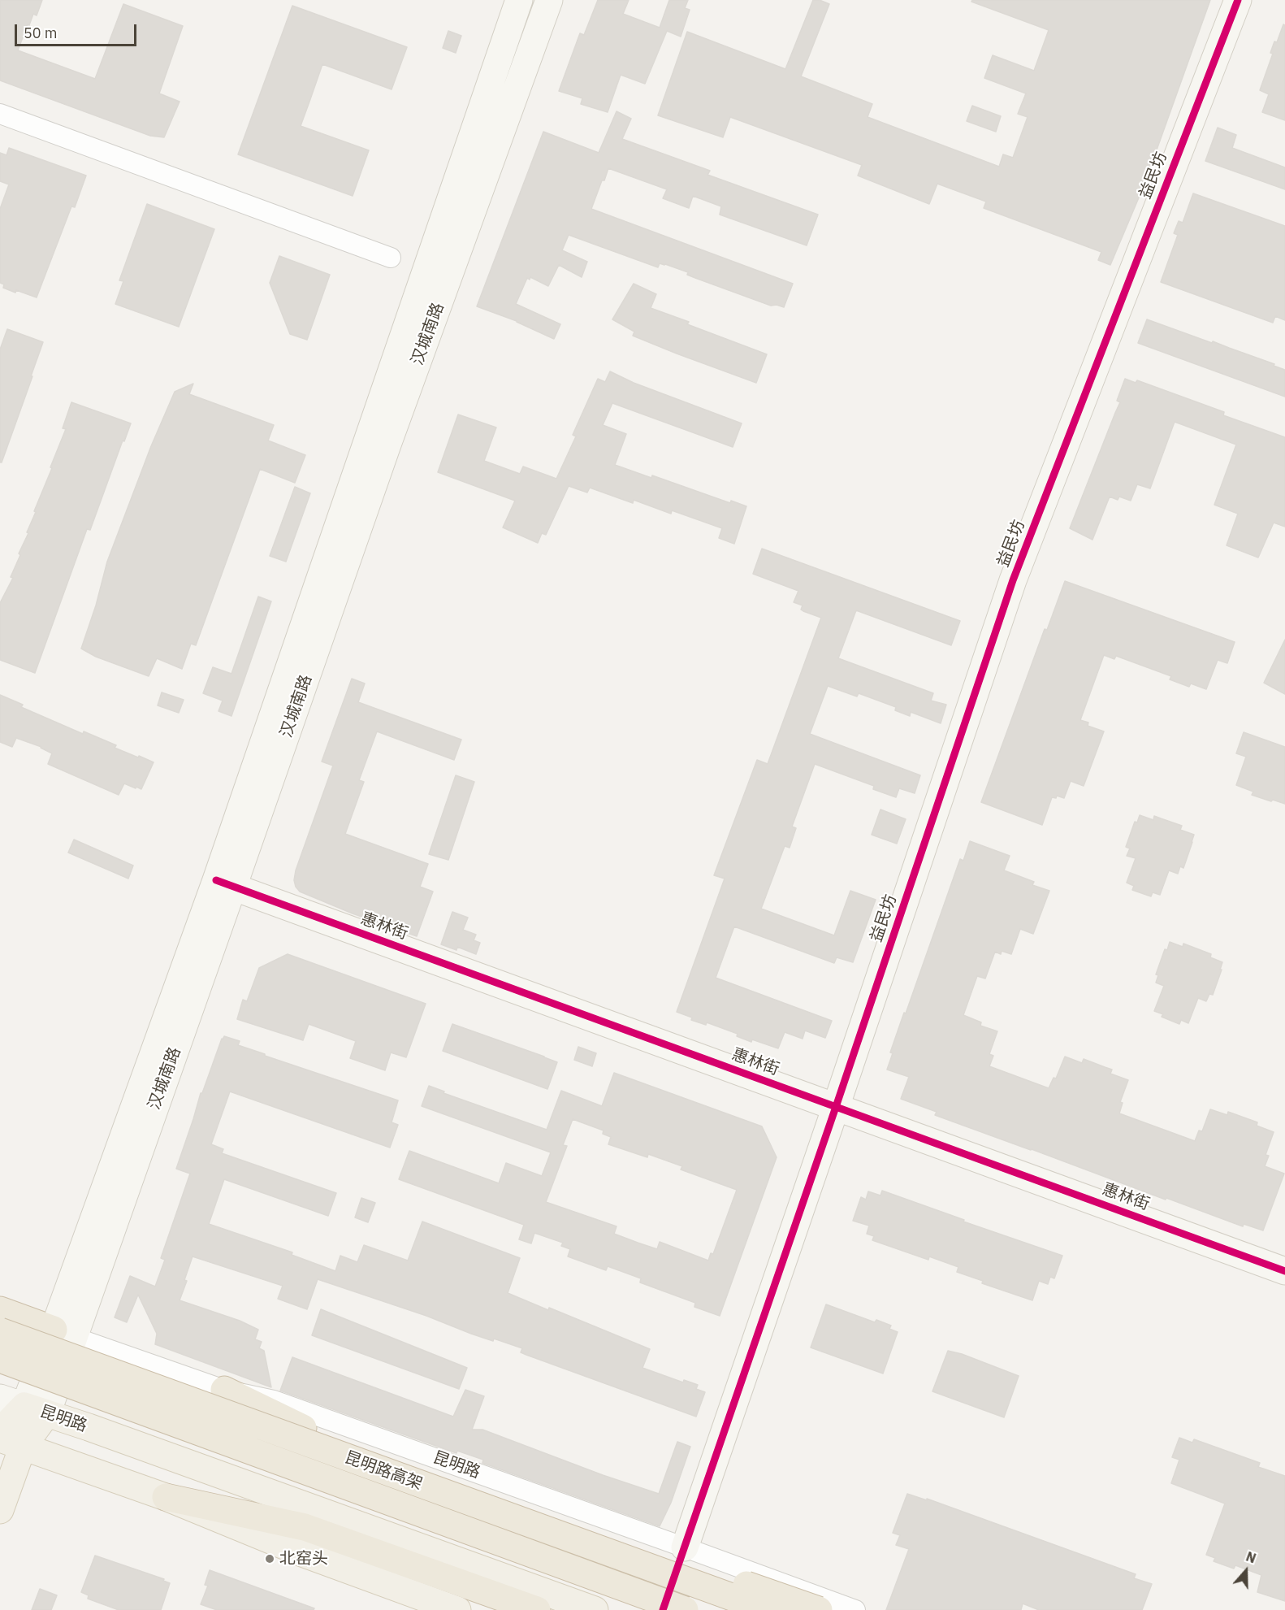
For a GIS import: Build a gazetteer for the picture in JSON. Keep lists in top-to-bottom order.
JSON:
{
  "streets": {
    "highway": ["昆明路高架"],
    "main road": ["昆明路"],
    "street": ["益民坊", "汉城南路", "惠林街"]
  },
  "crossings": [
    ["益民坊", "惠林街"],
    ["益民坊", "昆明路"],
    ["汉城南路", "惠林街"],
    ["汉城南路", "昆明路"]
  ],
  "places": ["北窑头"],
  "scale_bar": "50 m",
  "north": "top"
}
